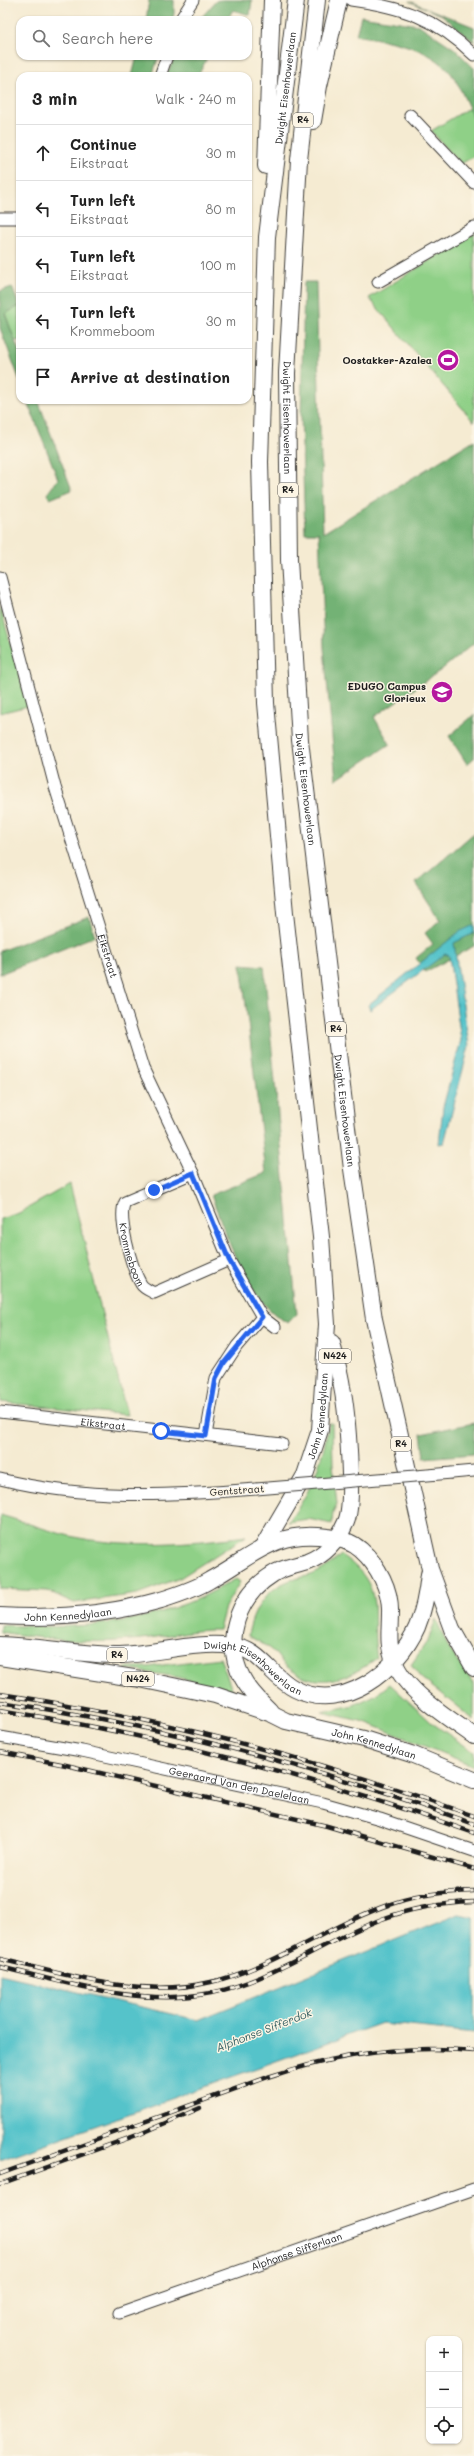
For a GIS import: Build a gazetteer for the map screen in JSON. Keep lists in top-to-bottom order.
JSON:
{
  "streets": {
    "highway": [
      "Dwight Eisenhowerlaan",
      "R4",
      "N424",
      "John Kennedylaan"
    ],
    "street": [
      "Eikstraat",
      "Krommeboom",
      "Gentstraat",
      "Geeraard Van den Daelelaan",
      "Alphonse Sifferlaan"
    ]
  },
  "crossings": [
    ["Dwight Eisenhowerlaan", "John Kennedylaan"],
    ["Eikstraat", "Krommeboom"]
  ],
  "water": ["Alphonse Sifferdok"],
  "places": {
    "sports": ["Oostakker-Azalea"],
    "school or university": ["EDUGO Campus Glorieux"]
  },
  "page": {
    "search": "Search here",
    "heading": ["3 min", "Walk · 240 m"],
    "list": [
      ["Continue", "Eikstraat", "30 m"],
      ["Turn left", "Eikstraat", "80 m"],
      ["Turn left", "Eikstraat", "100 m"],
      ["Turn left", "Krommeboom", "30 m"],
      "Arrive at destination"
    ],
    "map_buttons": ["+", "−"]
  }
}
